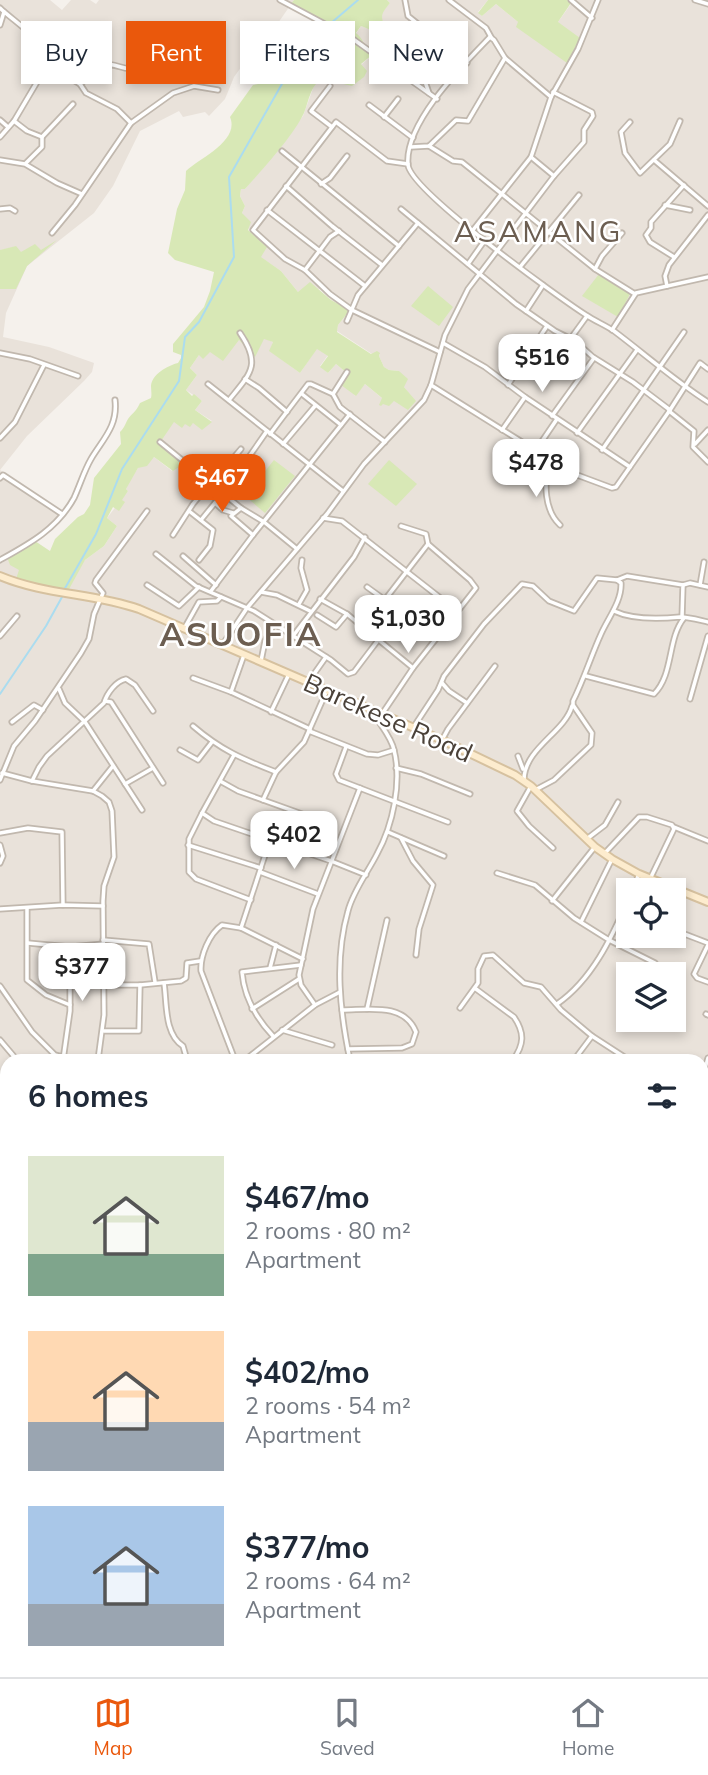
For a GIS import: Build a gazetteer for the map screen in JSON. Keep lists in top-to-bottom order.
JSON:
{
  "streets": {
    "main road": ["Barekese Road"]
  },
  "districts": ["ASAMANG", "ASUOFIA"],
  "page": {
    "chip": [
      "Buy",
      "Rent",
      "Filters",
      "New"
    ],
    "price": [
      "$516",
      "$478",
      "$467",
      "$1,030",
      "$402",
      "$377"
    ],
    "heading": "6 homes",
    "list": [
      {
        "name": "$467/mo",
        "note": "2 rooms · 80 m² · Apartment"
      },
      {
        "name": "$402/mo",
        "note": "2 rooms · 54 m² · Apartment"
      },
      {
        "name": "$377/mo",
        "note": "2 rooms · 64 m² · Apartment"
      }
    ],
    "tabs": ["Map", "Saved", "Home"]
  }
}
